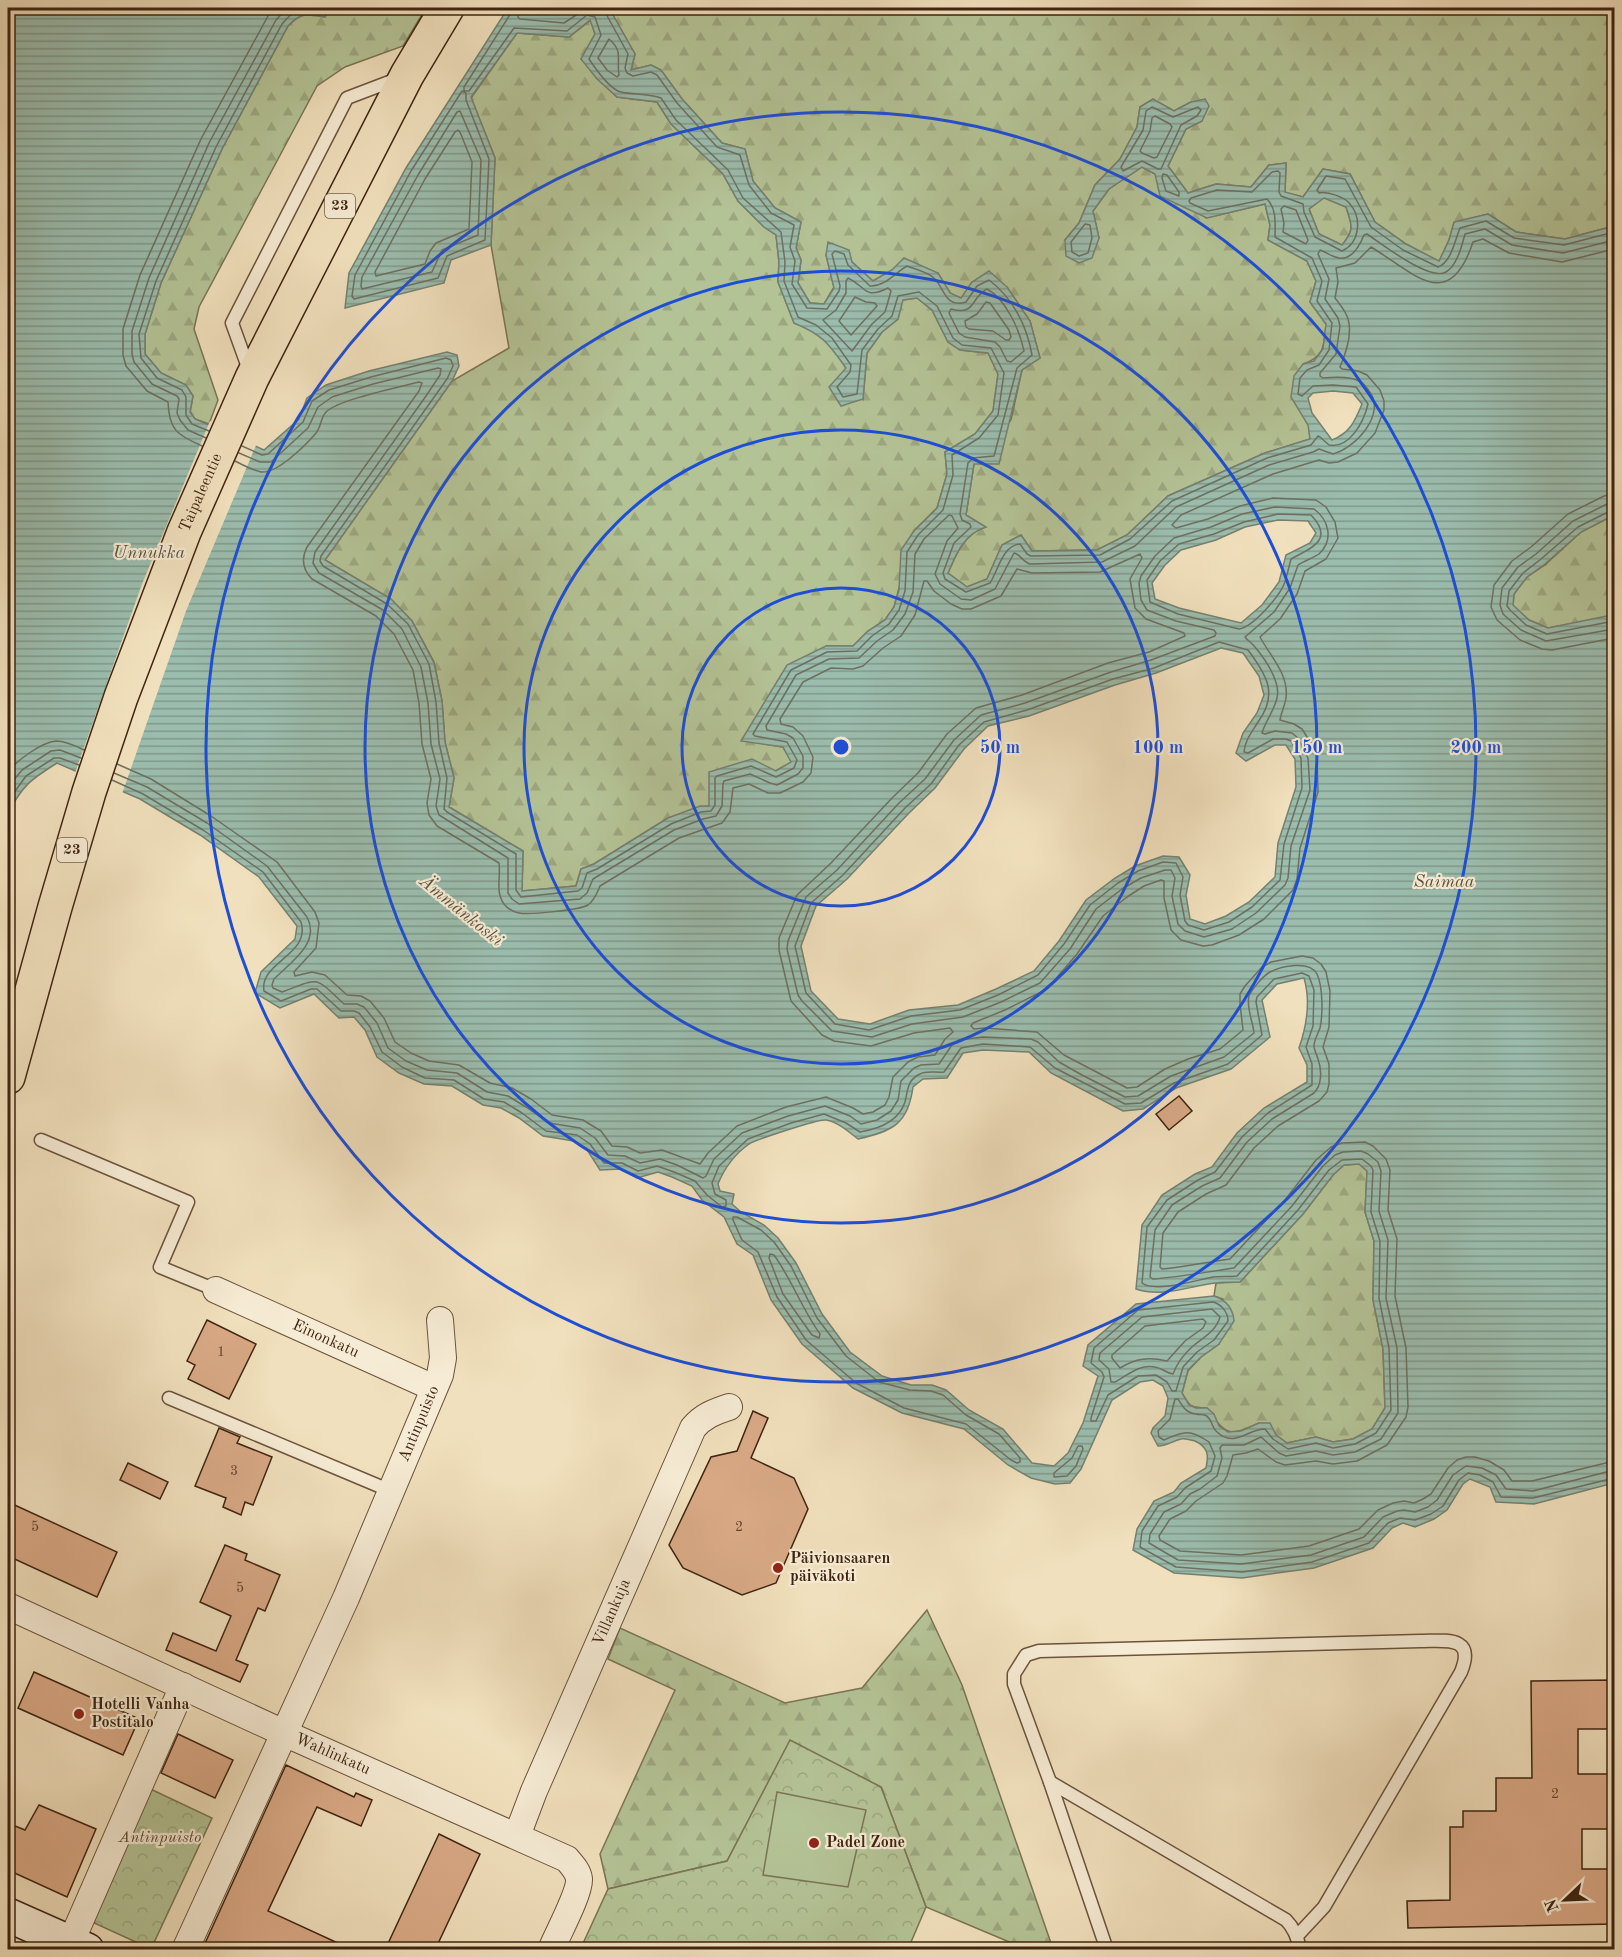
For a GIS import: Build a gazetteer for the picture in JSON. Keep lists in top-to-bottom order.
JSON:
{
  "streets": {
    "highway": ["23", "Taipaleentie"],
    "street": [
      "Einonkatu",
      "Antinpuisto",
      "Villankuja",
      "Wahlinkatu"
    ]
  },
  "crossings": [
    ["Einonkatu", "Antinpuisto"],
    ["Antinpuisto", "Wahlinkatu"],
    ["Villankuja", "Wahlinkatu"]
  ],
  "water": ["Unnukka", "Saimaa", "Ämmänkoski"],
  "parks": ["Antinpuisto"],
  "places": ["Päivionsaaren päiväkoti", "Hotelli Vanha Postitalo", "Padel Zone"],
  "house_numbers": [
    "1",
    "3",
    "5",
    "2",
    "5",
    "2"
  ],
  "north": "bottom left",
  "rings": [
    "50 m",
    "100 m",
    "150 m",
    "200 m"
  ]
}
